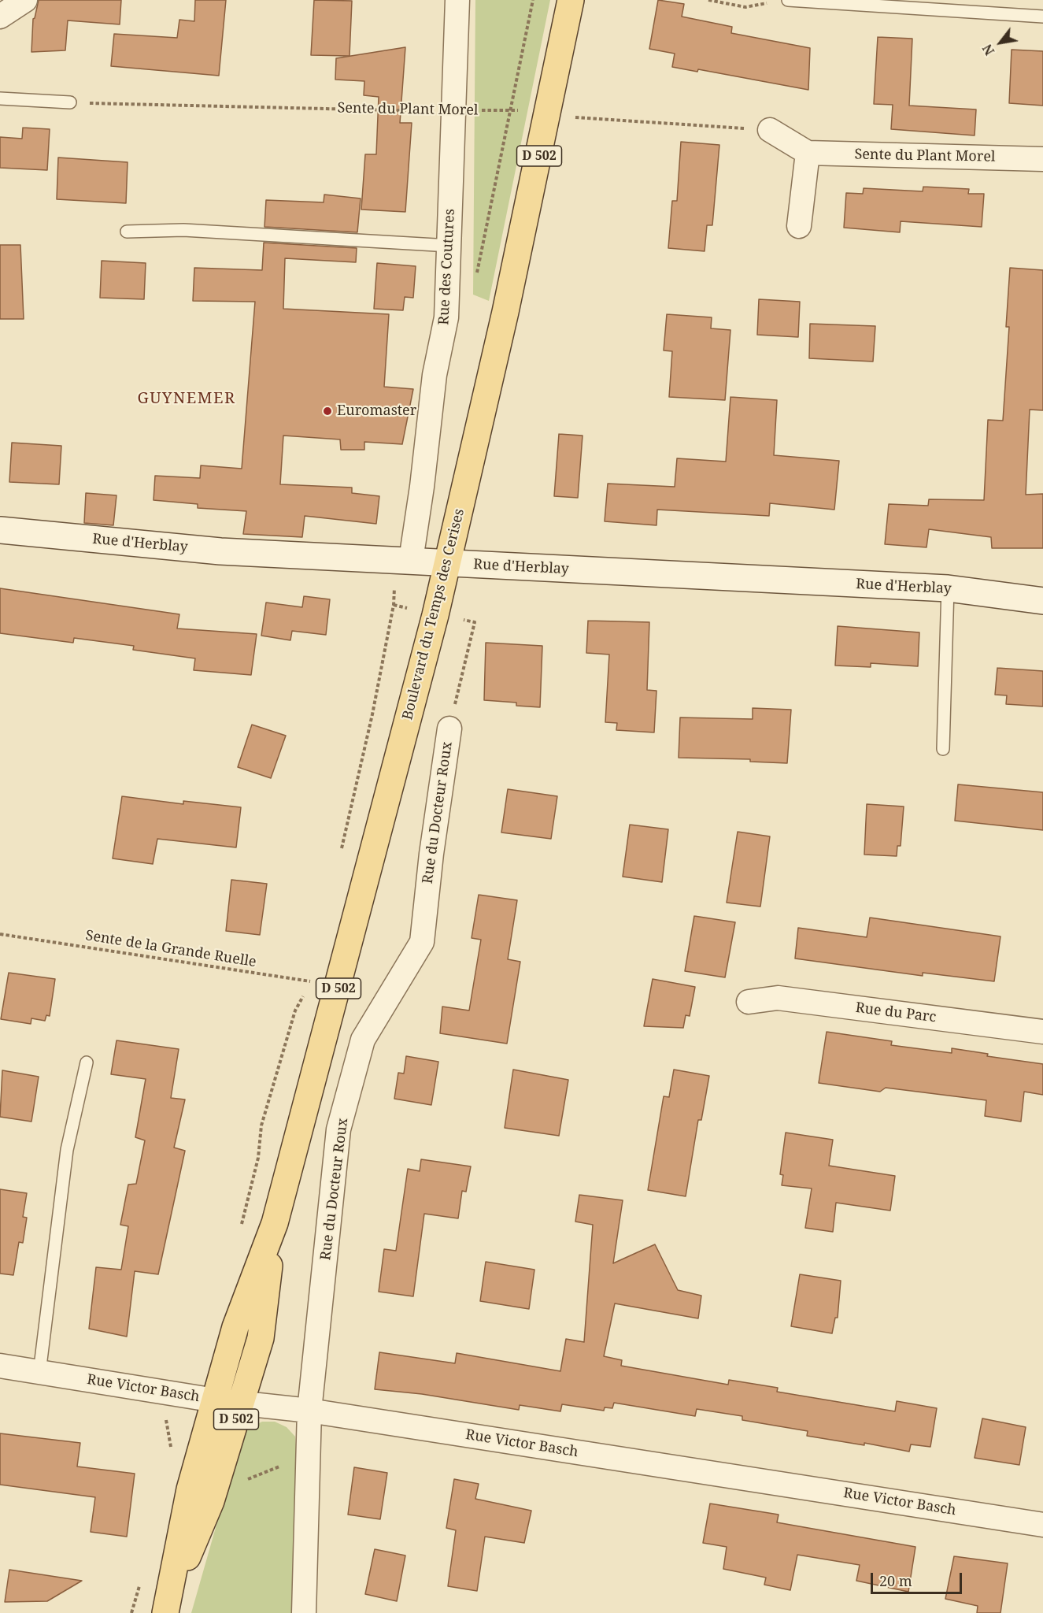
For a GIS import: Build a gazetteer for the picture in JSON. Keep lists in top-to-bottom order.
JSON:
{
  "streets": {
    "main road": ["D 502", "Rue d'Herblay", "Boulevard du Temps des Cerises"],
    "street": [
      "Sente du Plant Morel",
      "Rue des Coutures",
      "Rue du Docteur Roux",
      "Rue du Parc",
      "Rue Victor Basch"
    ],
    "path": ["Sente de la Grande Ruelle"]
  },
  "crossings": [
    ["Sente du Plant Morel", "Rue des Coutures"],
    ["Sente du Plant Morel", "Boulevard du Temps des Cerises"],
    ["Rue des Coutures", "Rue d'Herblay"],
    ["Rue d'Herblay", "Boulevard du Temps des Cerises"],
    ["Boulevard du Temps des Cerises", "Sente de la Grande Ruelle"],
    ["Boulevard du Temps des Cerises", "Rue Victor Basch"],
    ["Rue du Docteur Roux", "Rue Victor Basch"]
  ],
  "districts": ["GUYNEMER"],
  "places": ["Euromaster"],
  "scale_bar": "20 m",
  "north": "bottom left"
}
